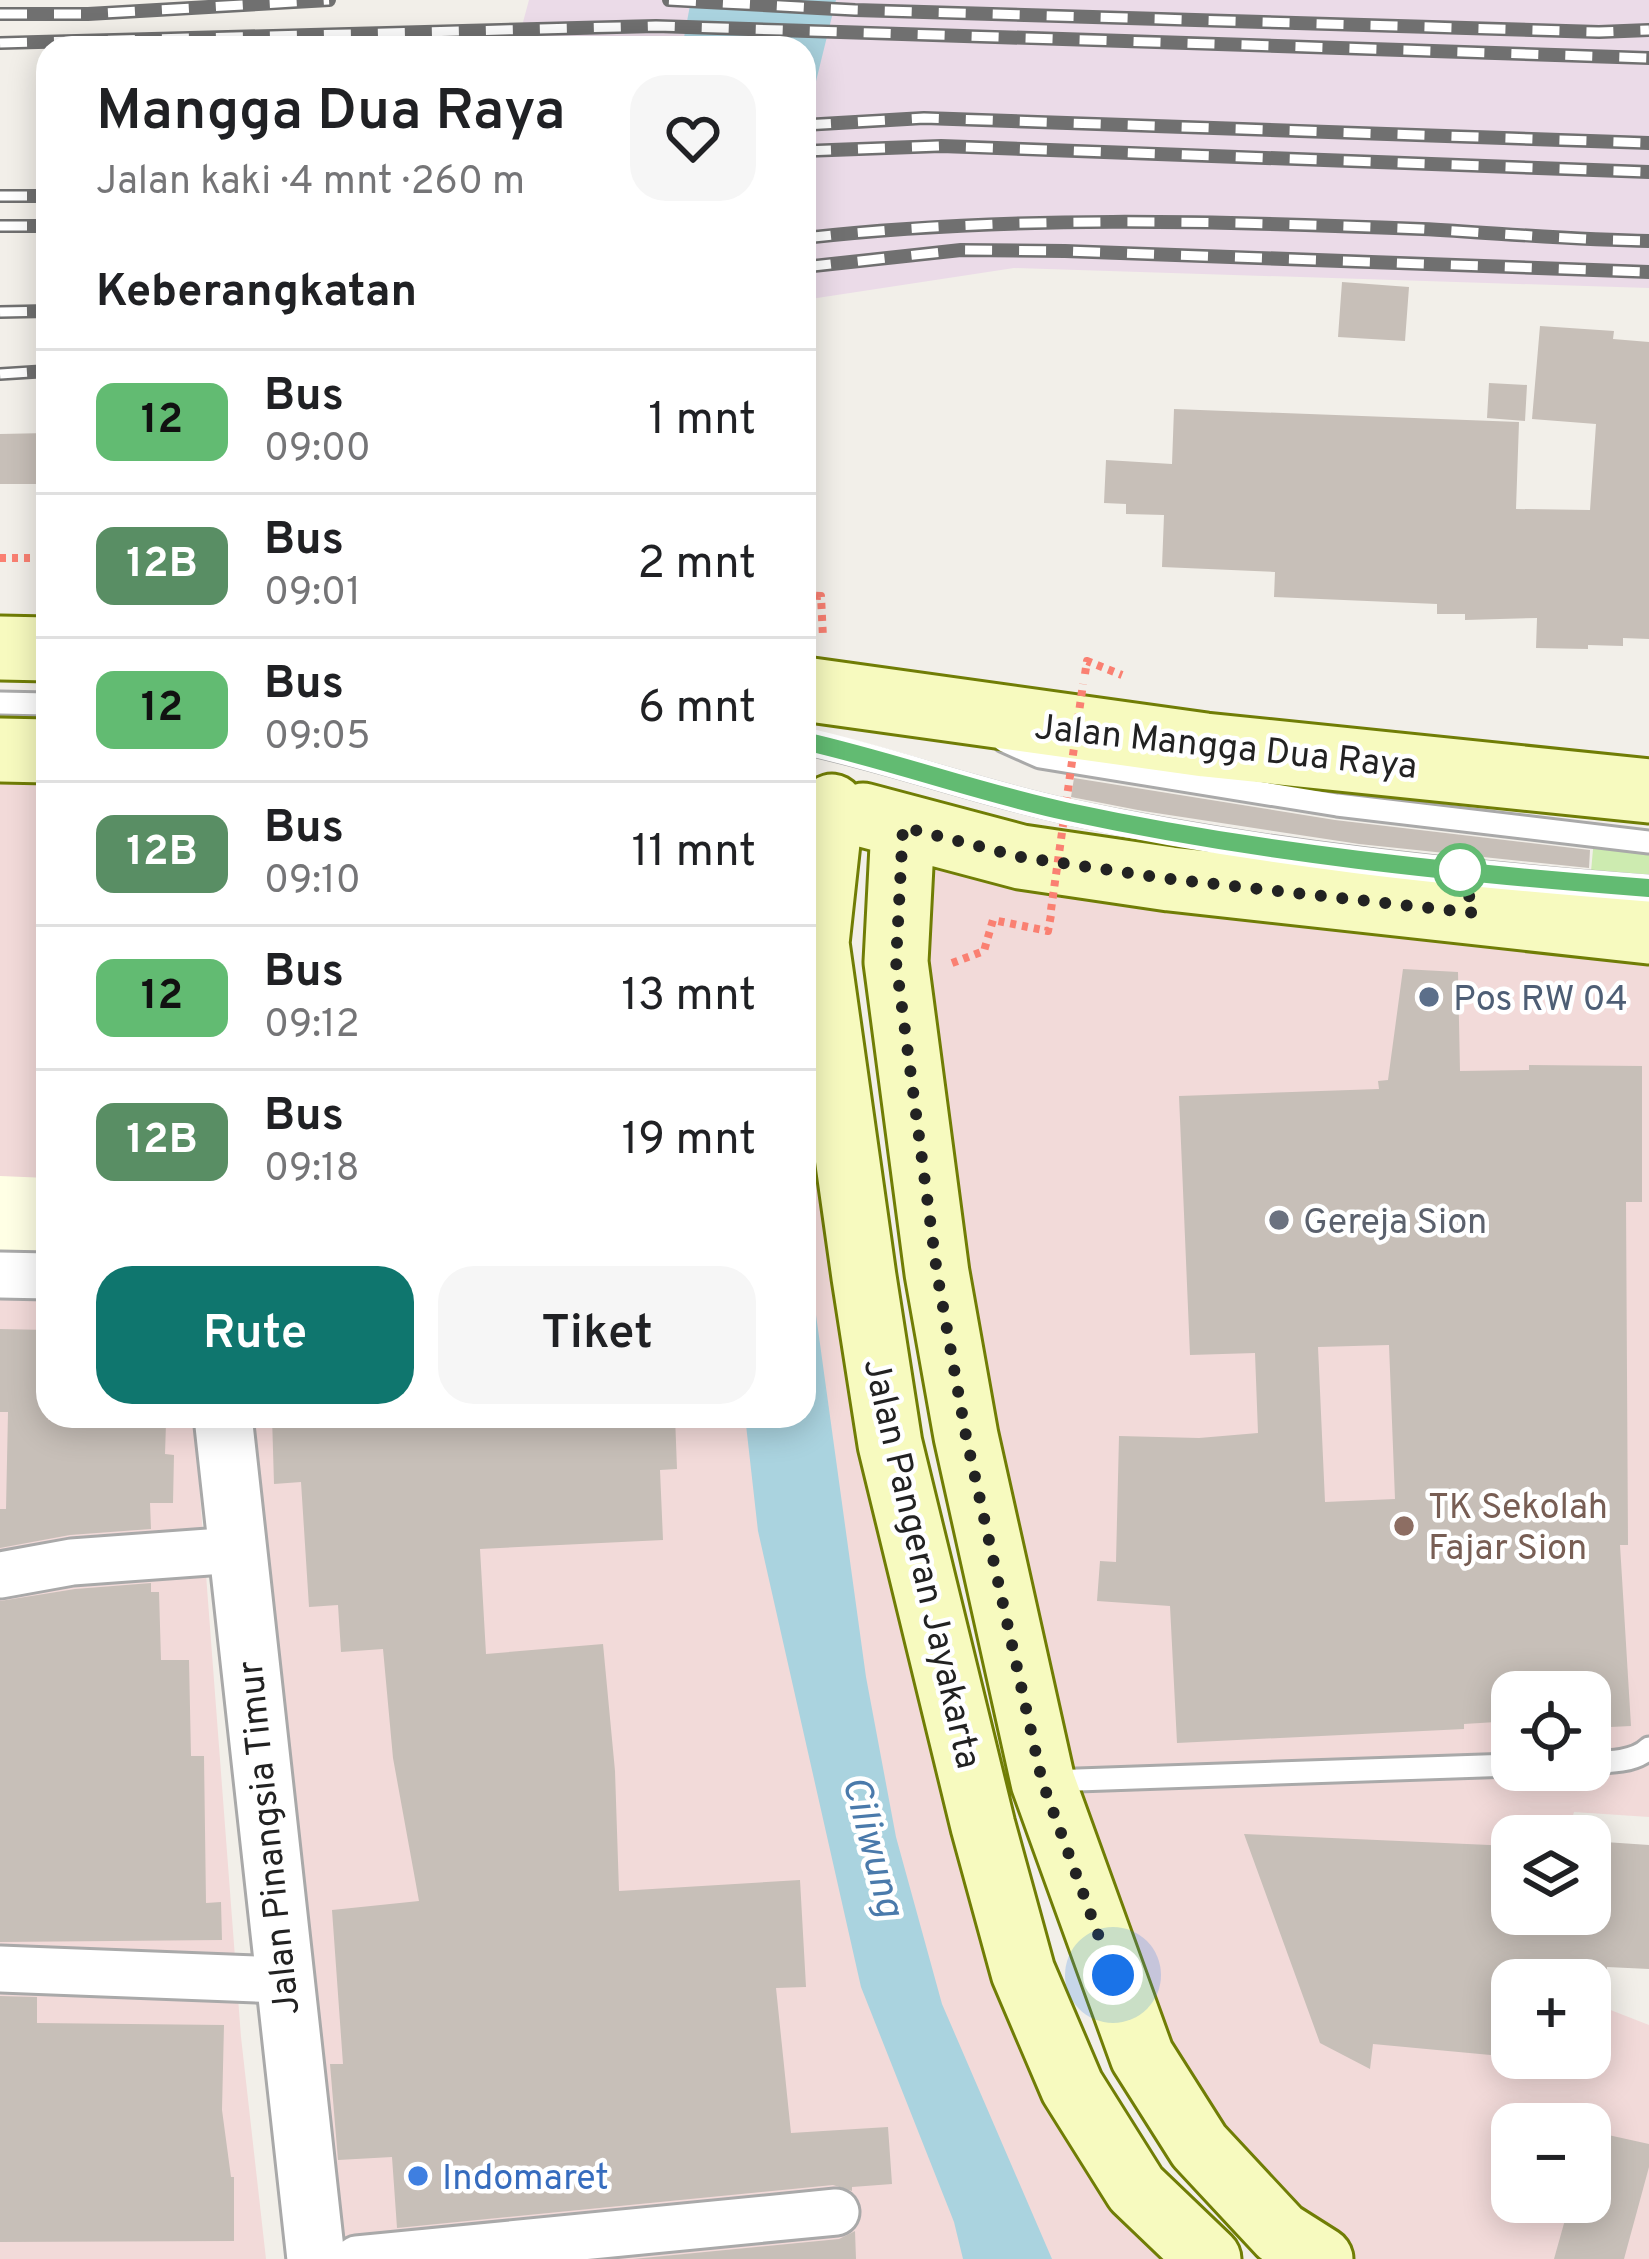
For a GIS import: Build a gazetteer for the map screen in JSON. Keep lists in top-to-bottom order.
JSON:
{
  "streets": {
    "main road": ["Jalan Mangga Dua Raya", "Jalan Pangeran Jayakarta"],
    "street": ["Jalan Pinangsia Timur"]
  },
  "water": ["Ciliwung"],
  "places": [
    "Pos RW 04",
    "Gereja Sion",
    "TK Sekolah Fajar Sion",
    "Indomaret"
  ],
  "lines": ["bus line 12"],
  "page": {
    "heading": [
      ["Mangga Dua Raya", "Jalan kaki · 4 mnt · 260 m"],
      "Keberangkatan"
    ],
    "list": [
      {
        "mark": "12",
        "name": "Bus",
        "note": "09:00",
        "value": "1 mnt"
      },
      {
        "mark": "12B",
        "name": "Bus",
        "note": "09:01",
        "value": "2 mnt"
      },
      {
        "mark": "12",
        "name": "Bus",
        "note": "09:05",
        "value": "6 mnt"
      },
      {
        "mark": "12B",
        "name": "Bus",
        "note": "09:10",
        "value": "11 mnt"
      },
      {
        "mark": "12",
        "name": "Bus",
        "note": "09:12",
        "value": "13 mnt"
      },
      {
        "mark": "12B",
        "name": "Bus",
        "note": "09:18",
        "value": "19 mnt"
      }
    ],
    "buttons": ["Rute", "Tiket"],
    "map_buttons": ["+", "−"]
  }
}
